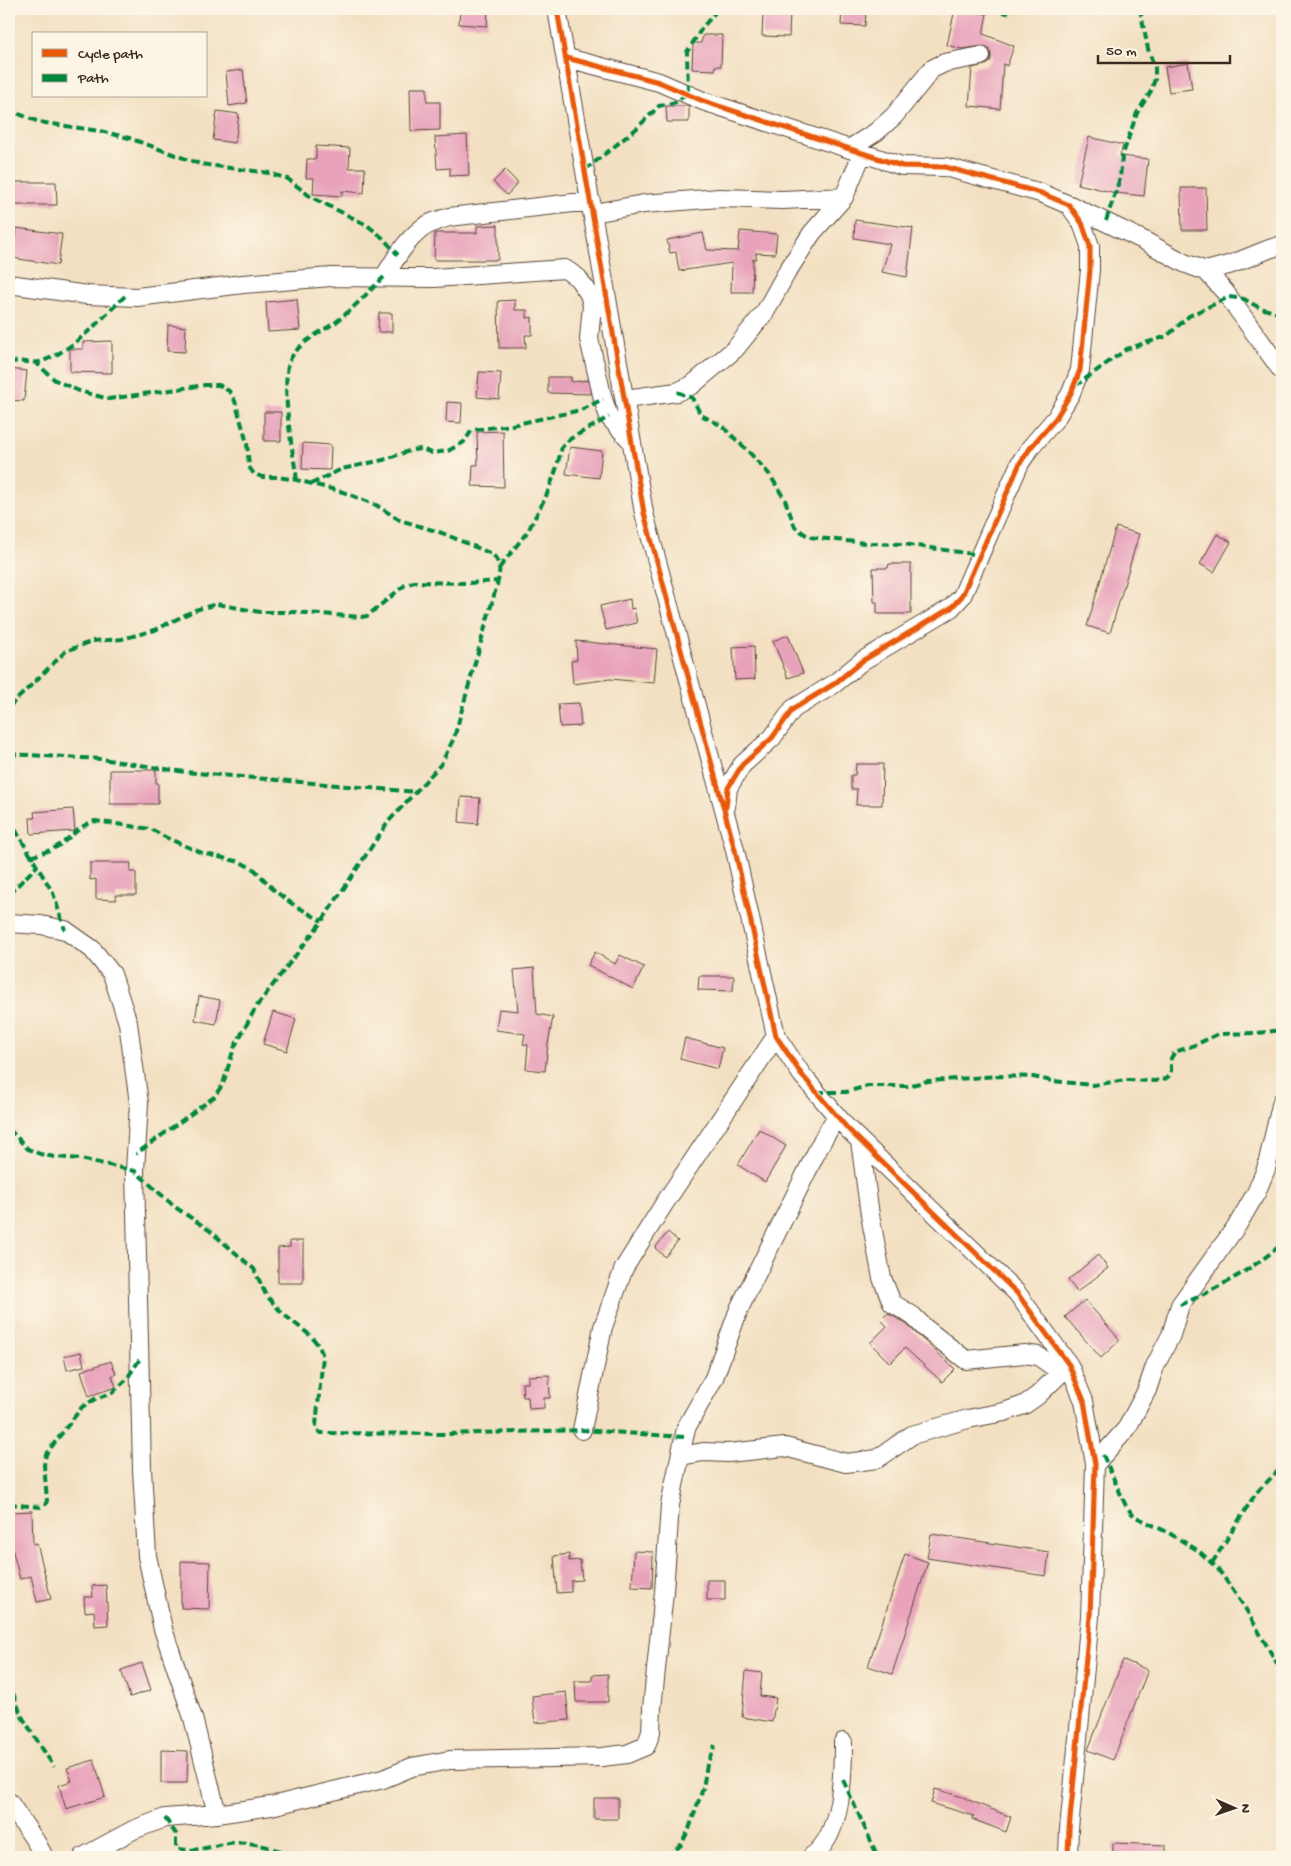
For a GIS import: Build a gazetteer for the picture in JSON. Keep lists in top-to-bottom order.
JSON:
{
  "legend": ["Cycle path", "Path"],
  "scale_bar": "50 m",
  "north": "right"
}
